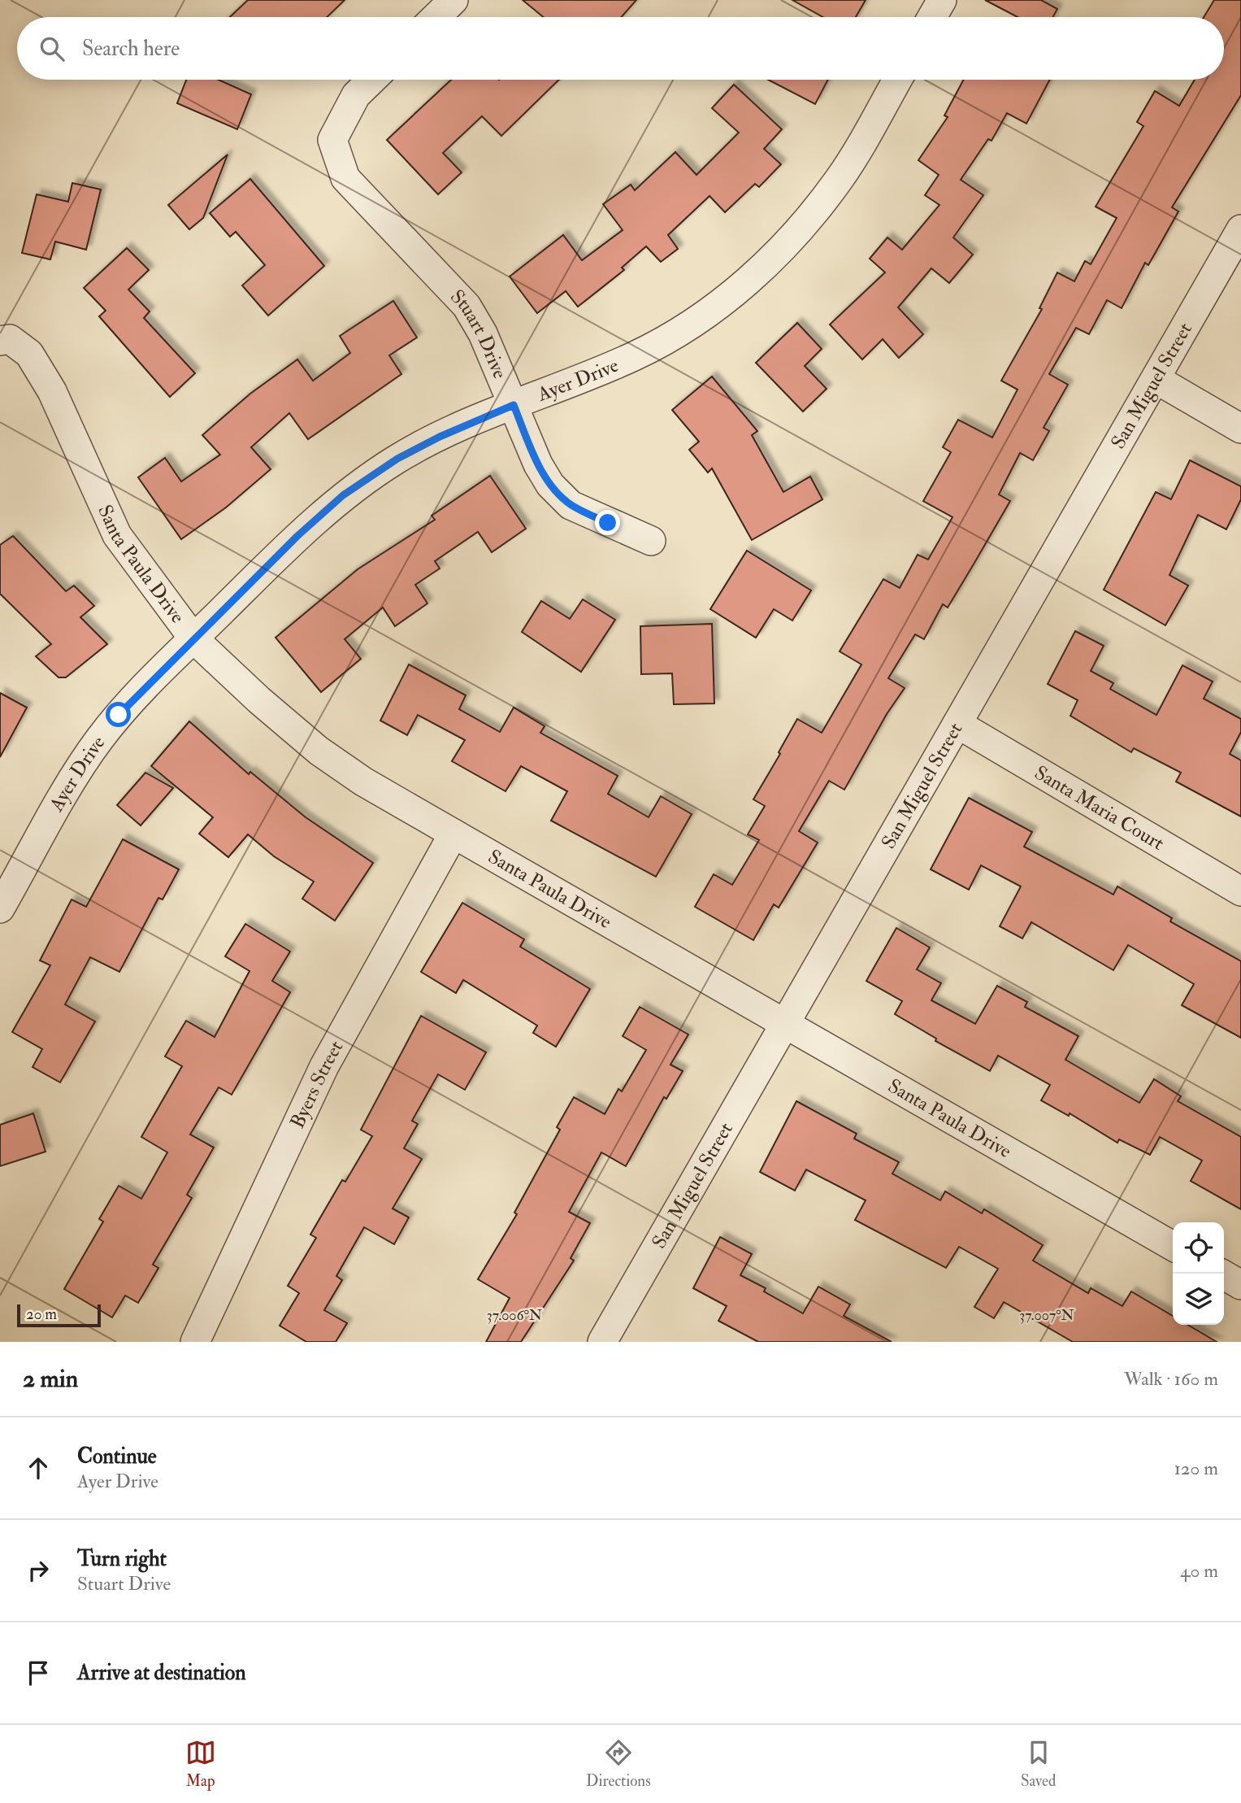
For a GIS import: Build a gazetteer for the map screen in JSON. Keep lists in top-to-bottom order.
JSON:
{
  "streets": {
    "street": [
      "Stuart Drive",
      "Ayer Drive",
      "San Miguel Street",
      "Santa Paula Drive",
      "Santa Maria Court",
      "Byers Street"
    ]
  },
  "crossings": [
    ["Stuart Drive", "Ayer Drive"],
    ["Ayer Drive", "Santa Paula Drive"],
    ["San Miguel Street", "Santa Paula Drive"],
    ["San Miguel Street", "Santa Maria Court"],
    ["Santa Paula Drive", "Byers Street"]
  ],
  "scale_bar": "20 m",
  "page": {
    "search": "Search here",
    "scale": "20 m",
    "heading": ["2 min", "Walk · 160 m"],
    "list": [
      ["Continue", "Ayer Drive", "120 m"],
      ["Turn right", "Stuart Drive", "40 m"],
      "Arrive at destination"
    ],
    "nav": ["Map", "Directions", "Saved"]
  },
  "coordinates": ["37.006°N", "37.007°N"]
}
